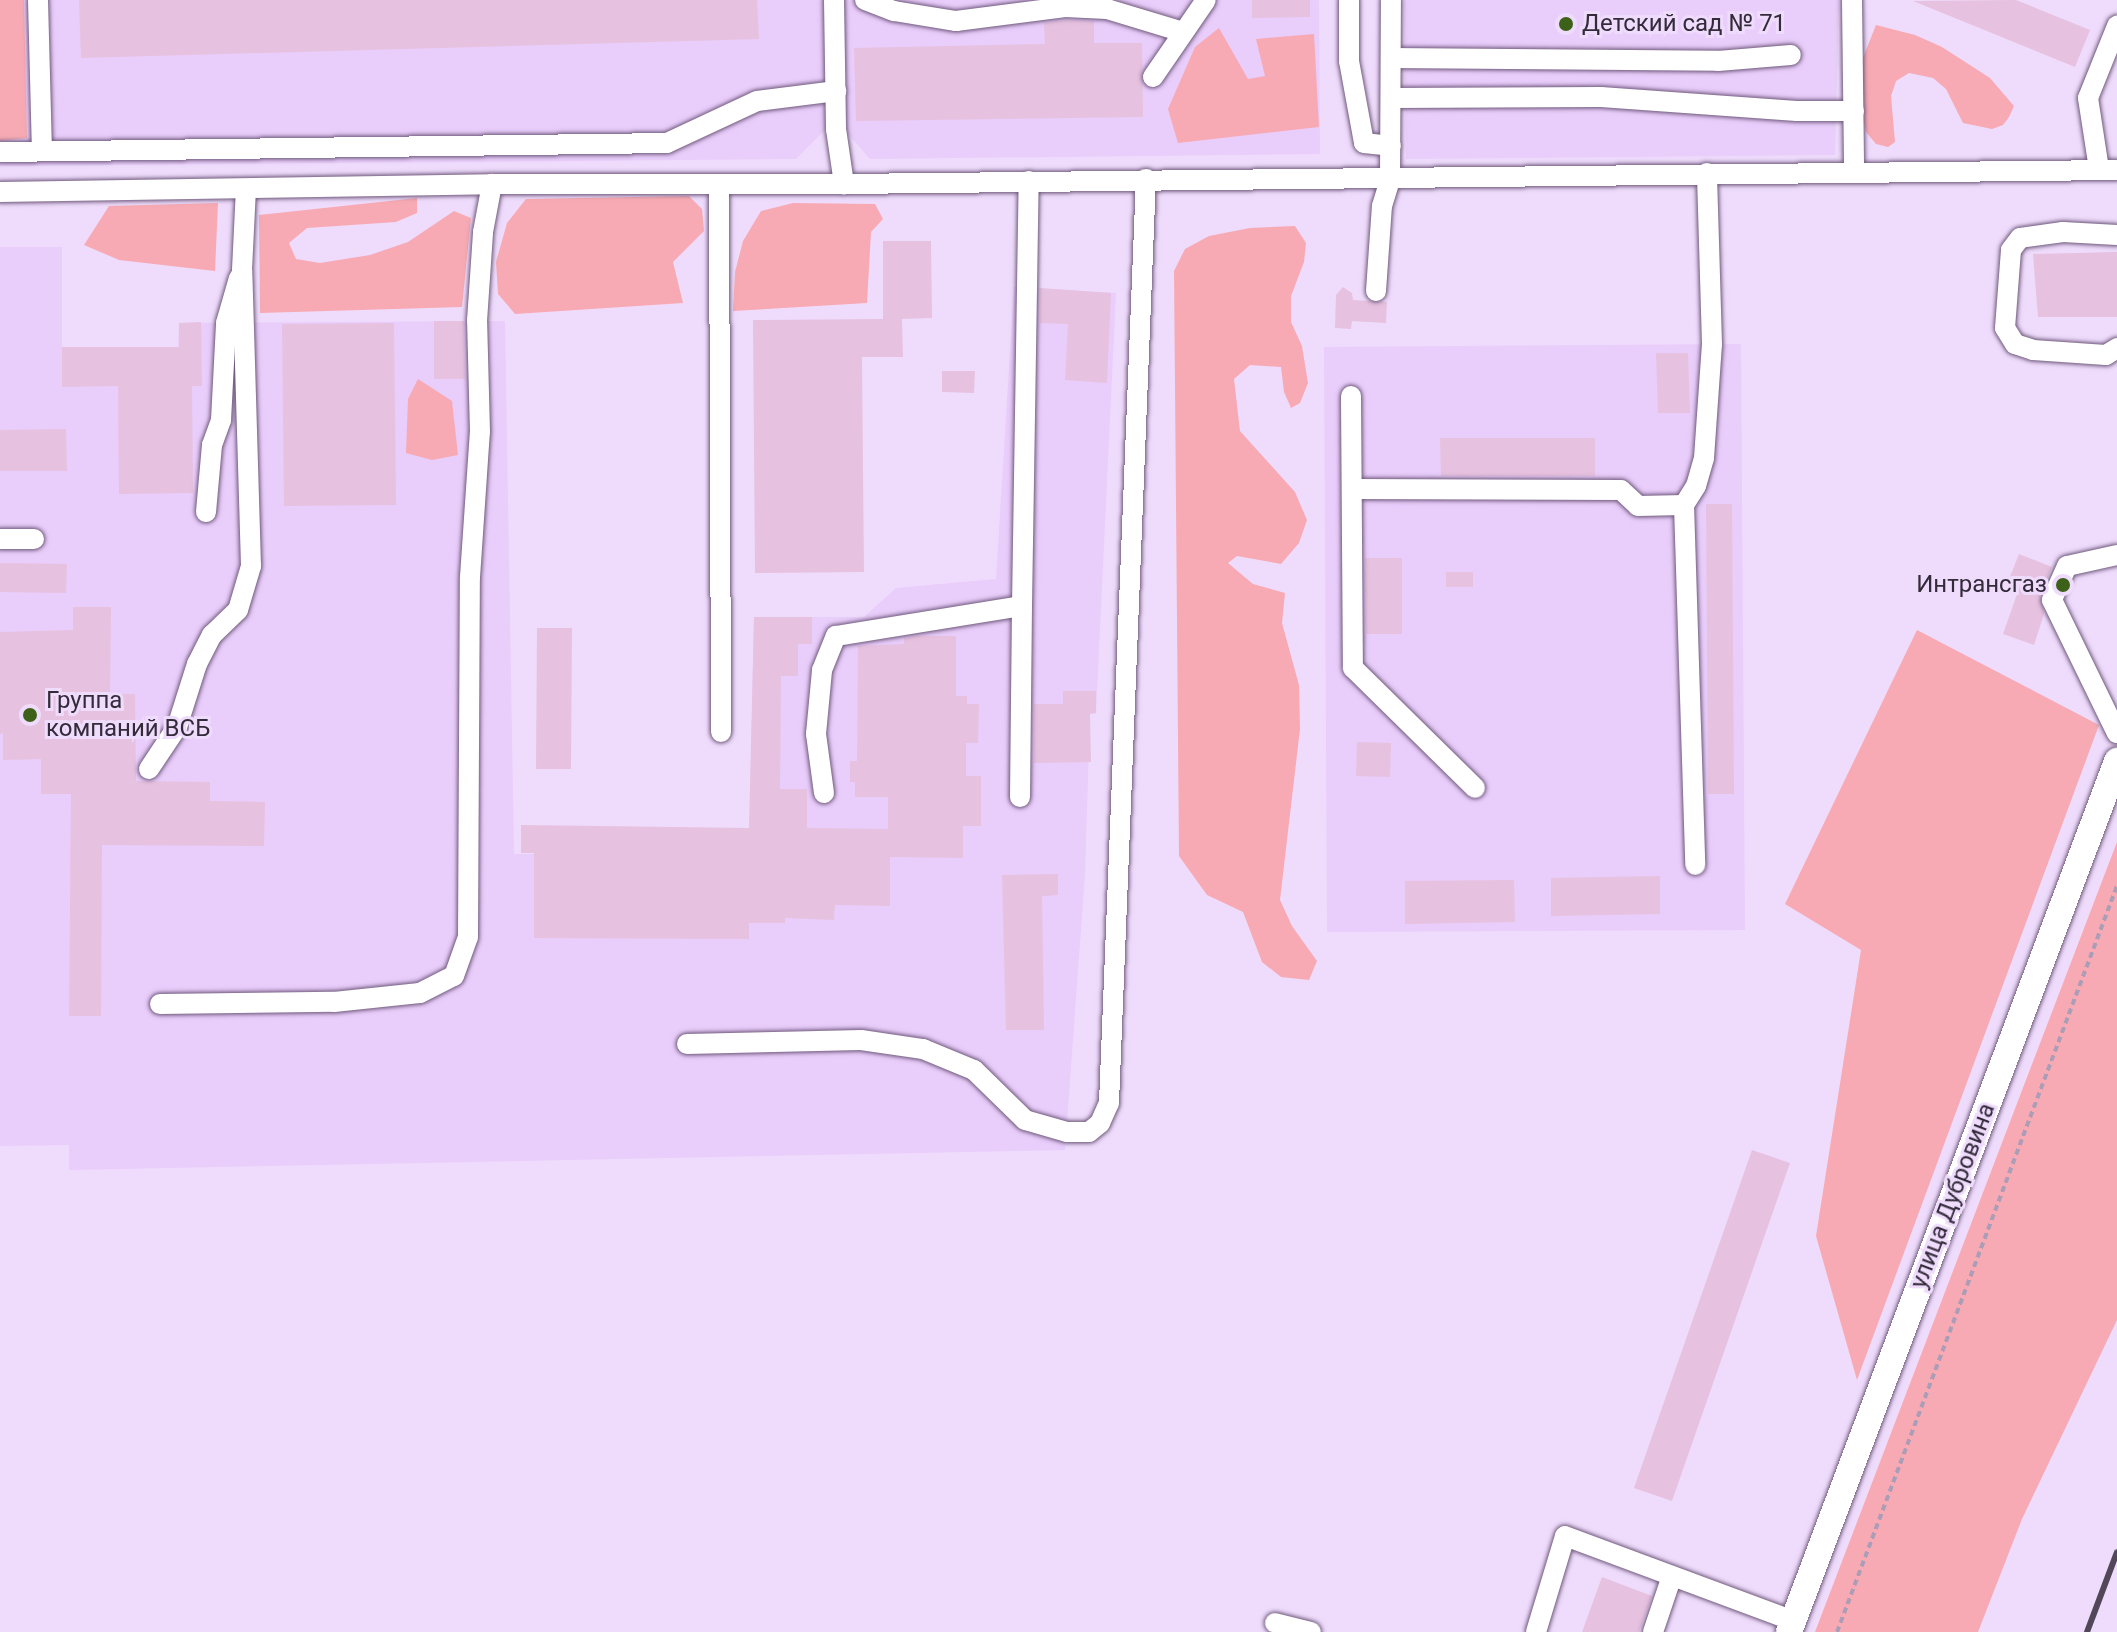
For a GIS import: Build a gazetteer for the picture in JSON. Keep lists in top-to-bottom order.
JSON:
{
  "streets": {
    "main road": ["улица Дубровина"]
  },
  "places": ["Детский сад № 71", "Интрансгаз", "Группа компаний ВСБ"]
}
